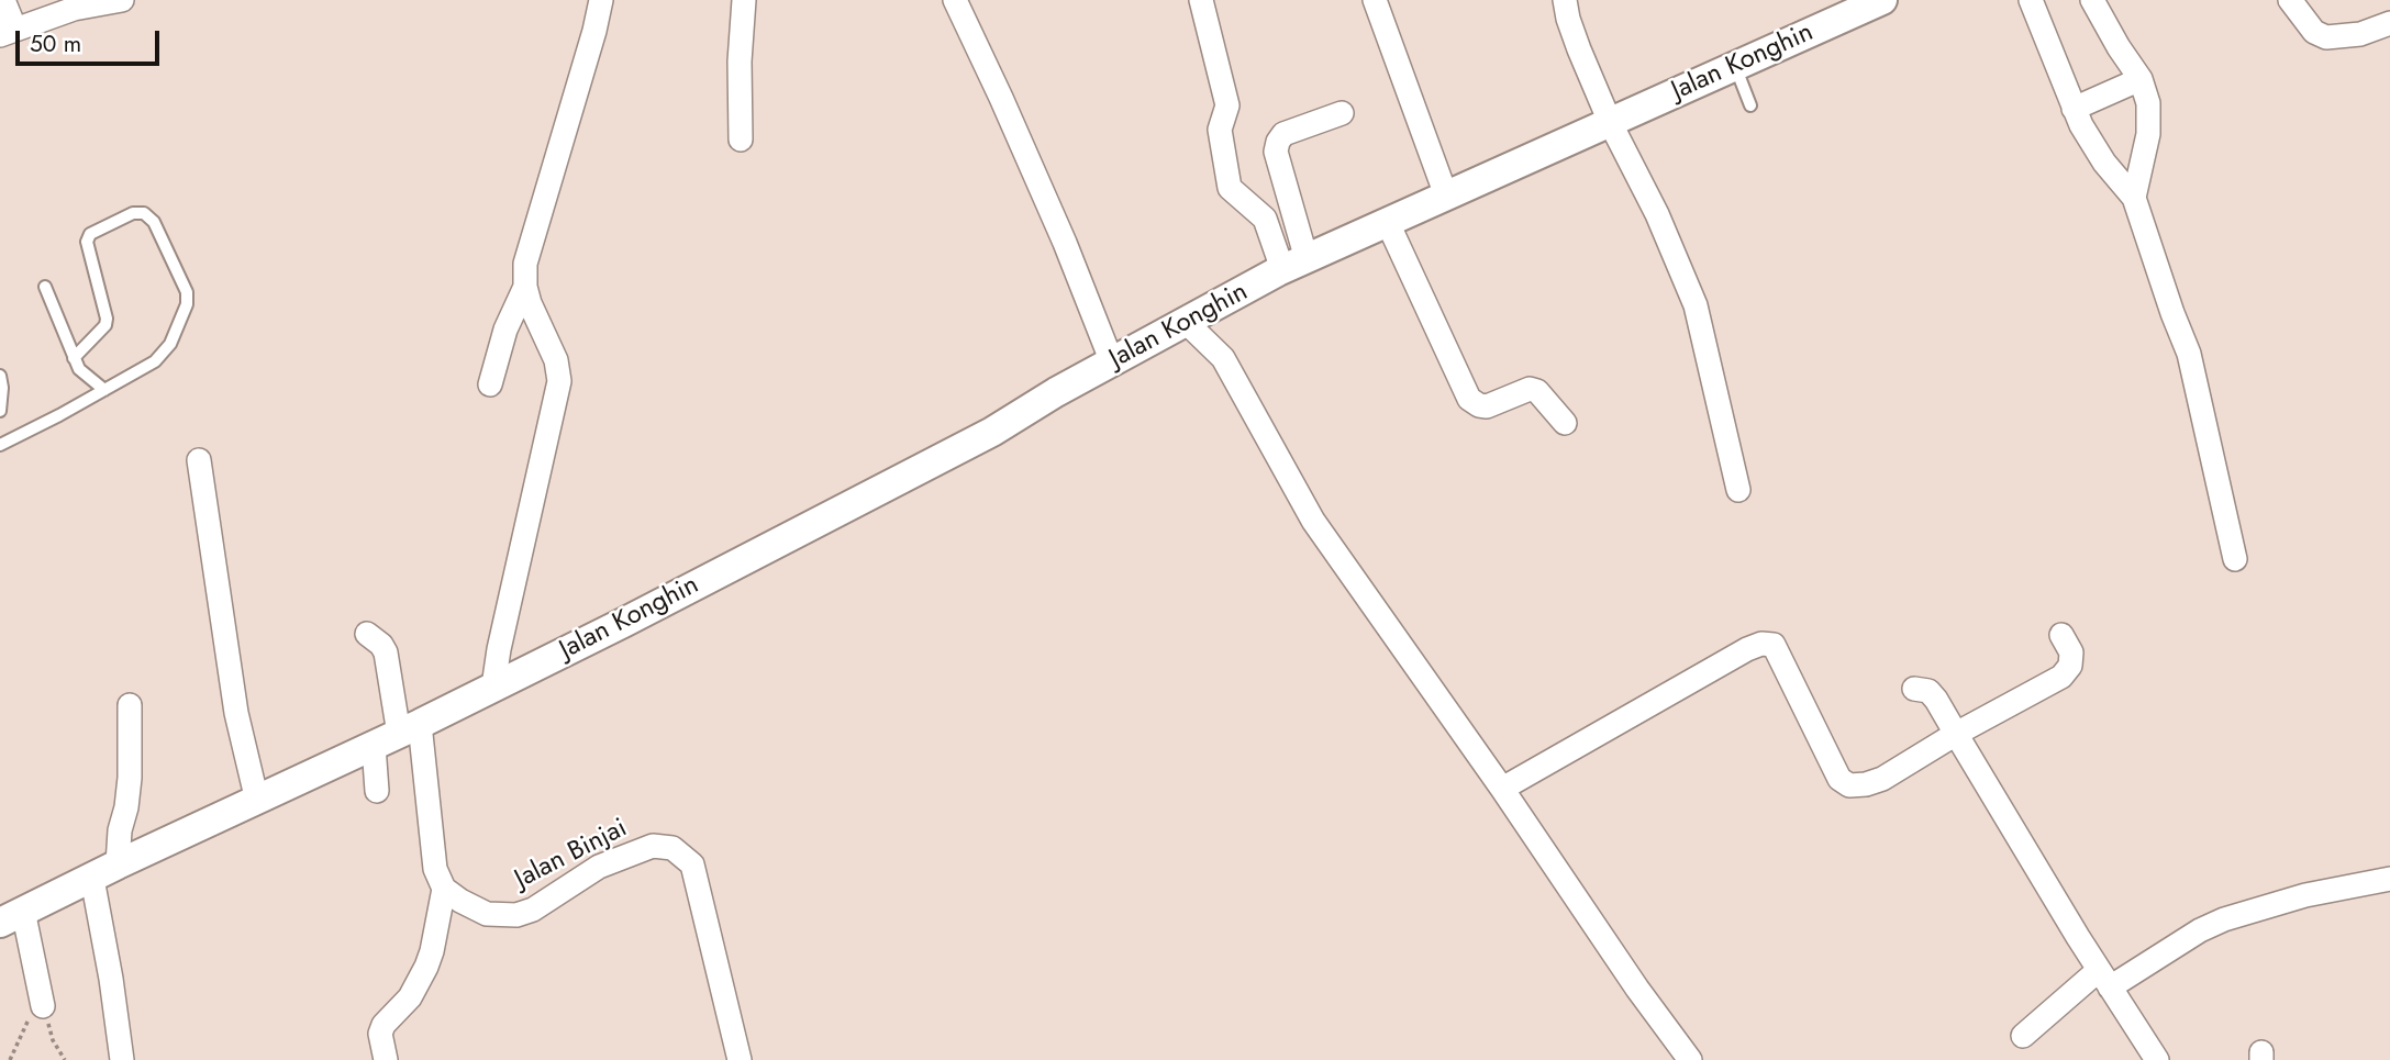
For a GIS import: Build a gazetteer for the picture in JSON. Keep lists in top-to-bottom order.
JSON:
{
  "streets": {
    "street": ["Jalan Konghin", "Jalan Binjai"]
  },
  "scale_bar": "50 m"
}
